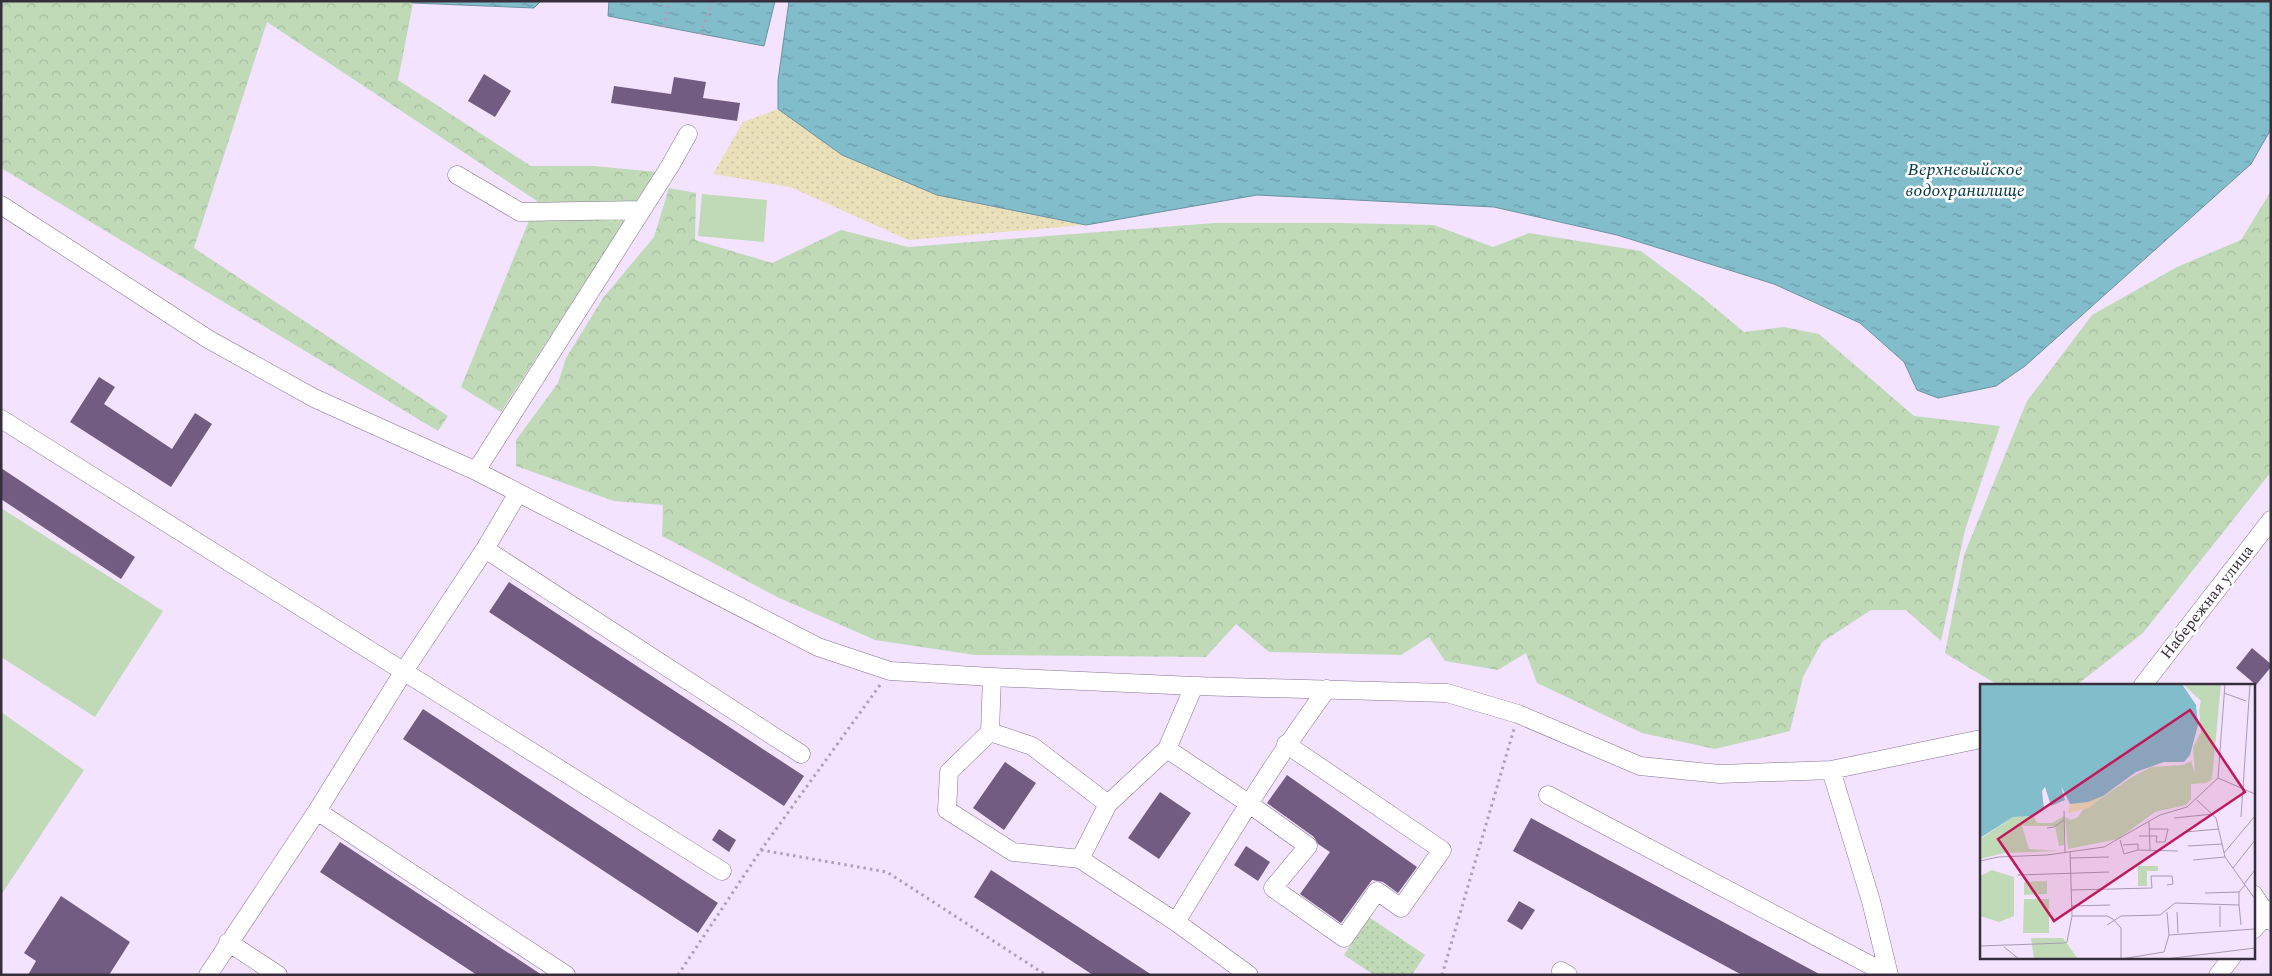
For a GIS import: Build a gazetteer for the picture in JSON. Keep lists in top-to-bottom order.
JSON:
{
  "streets": {
    "street": ["Набережная улица"]
  },
  "water": ["Верхневыйское водохранилище"]
}
